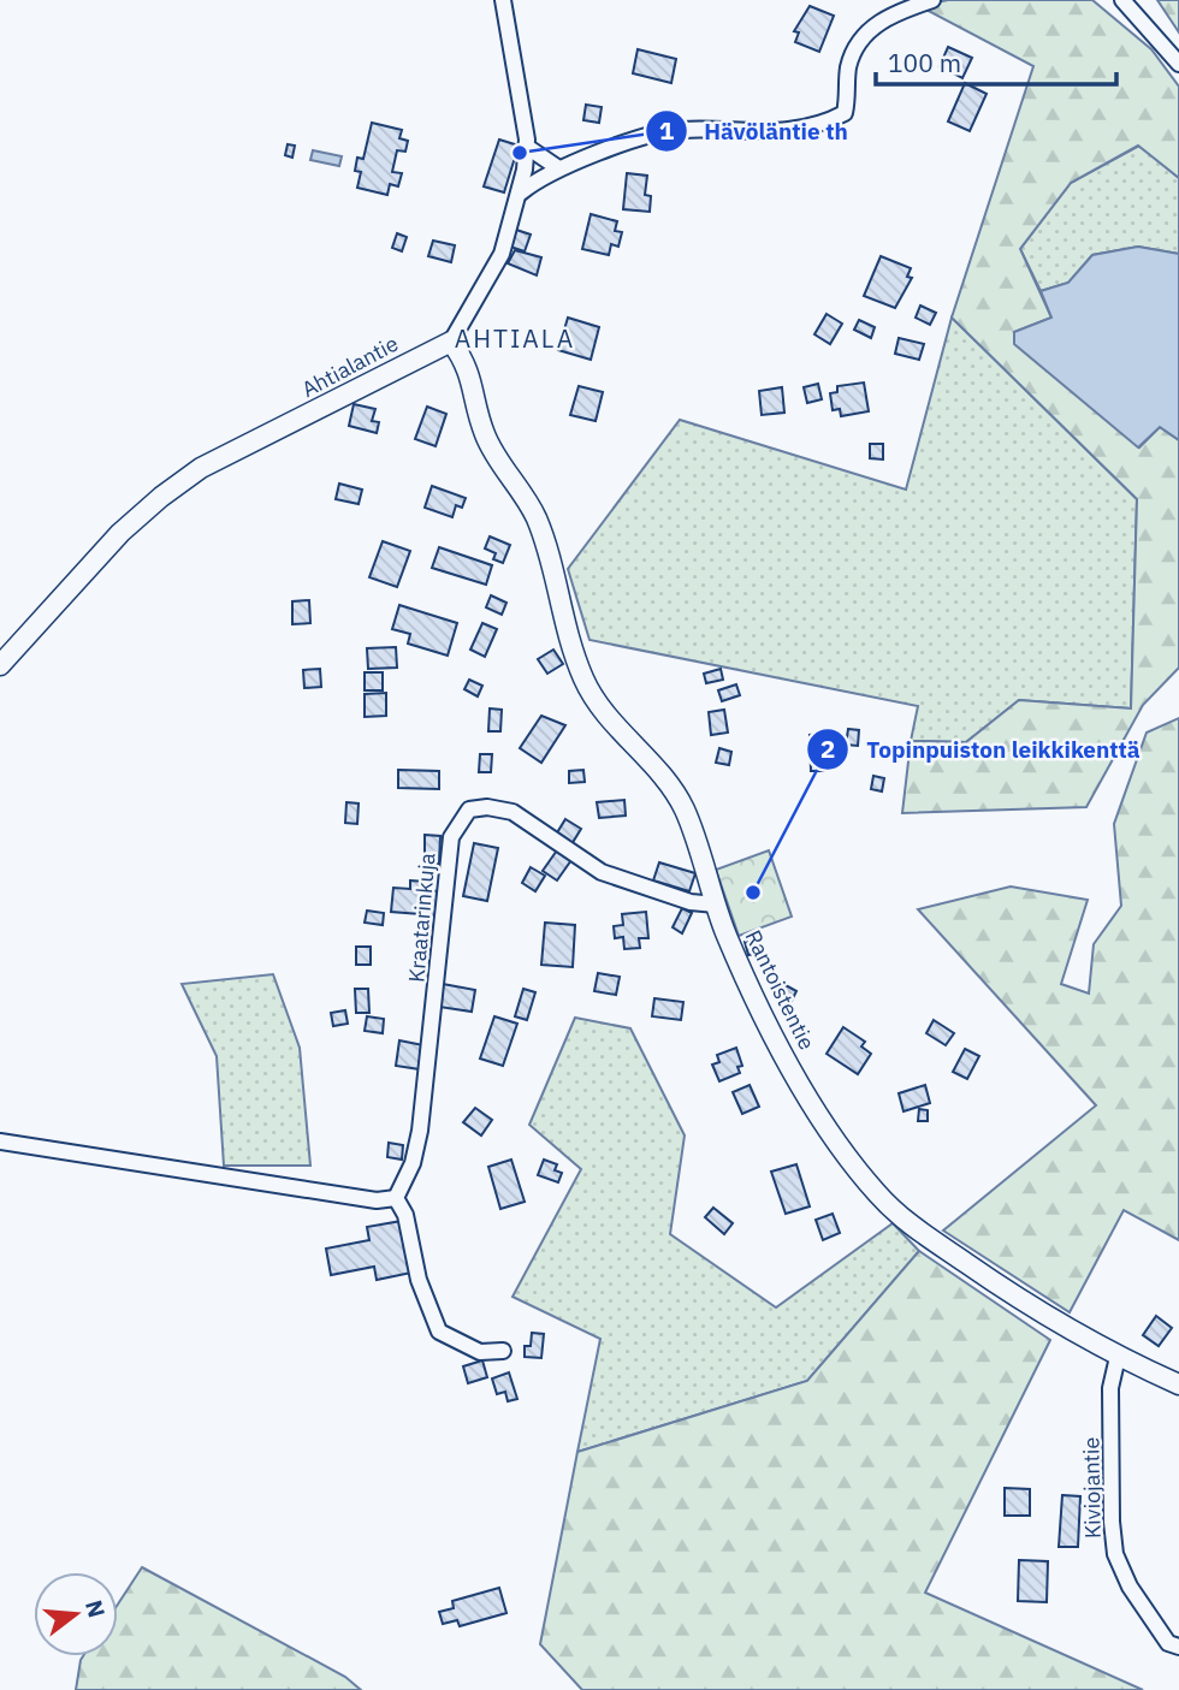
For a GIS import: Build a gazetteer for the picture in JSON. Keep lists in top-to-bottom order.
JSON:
{
  "streets": {
    "street": [
      "Ahtialantie",
      "Kraatarinkuja",
      "Rantoistentie",
      "Kiviojantie"
    ]
  },
  "crossings": [
    ["Ahtialantie", "Rantoistentie"],
    ["Kraatarinkuja", "Rantoistentie"],
    ["Rantoistentie", "Kiviojantie"]
  ],
  "districts": ["AHTIALA"],
  "places": ["Hävöläntie th", "Topinpuiston leikkikenttä"],
  "scale_bar": "100 m",
  "north": "right"
}
